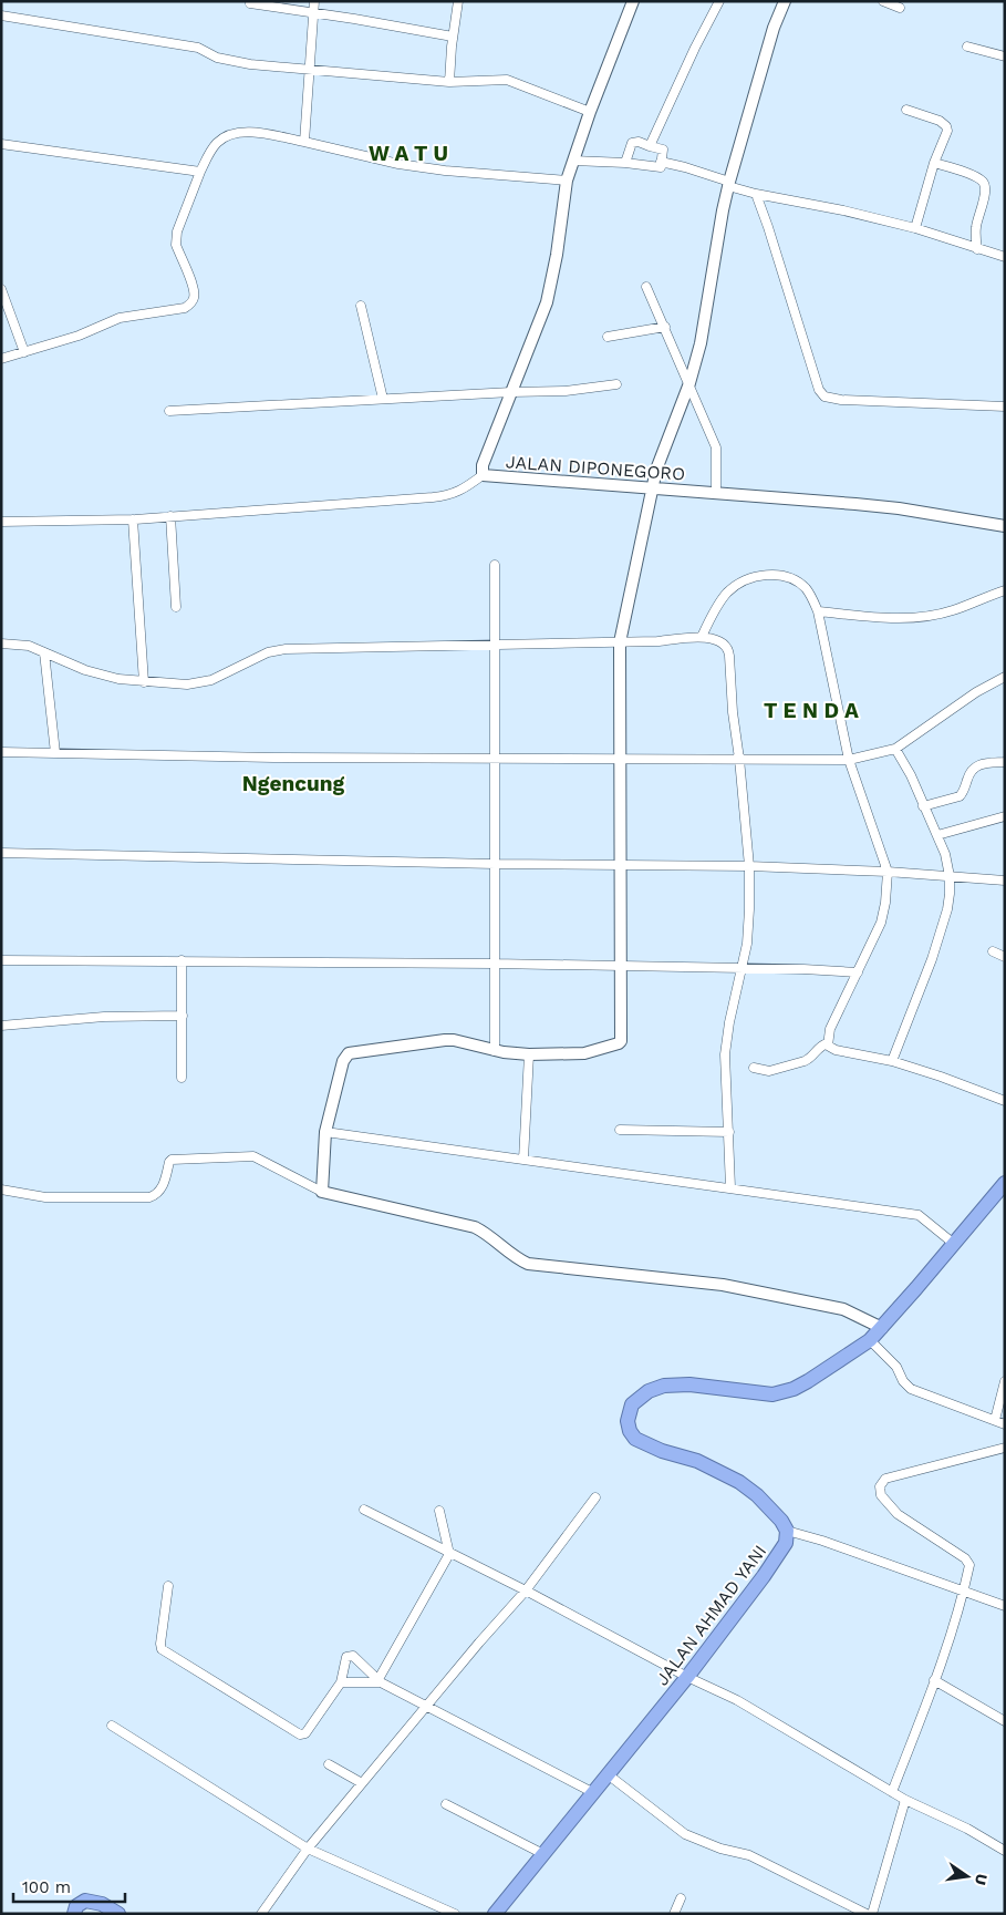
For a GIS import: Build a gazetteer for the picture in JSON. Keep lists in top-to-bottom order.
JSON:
{
  "streets": {
    "highway": ["JALAN AHMAD YANI"],
    "street": ["JALAN DIPONEGORO"]
  },
  "districts": ["W A T U", "T E N D A", "Ngencung"],
  "scale_bar": "100 m",
  "north": "right"
}
